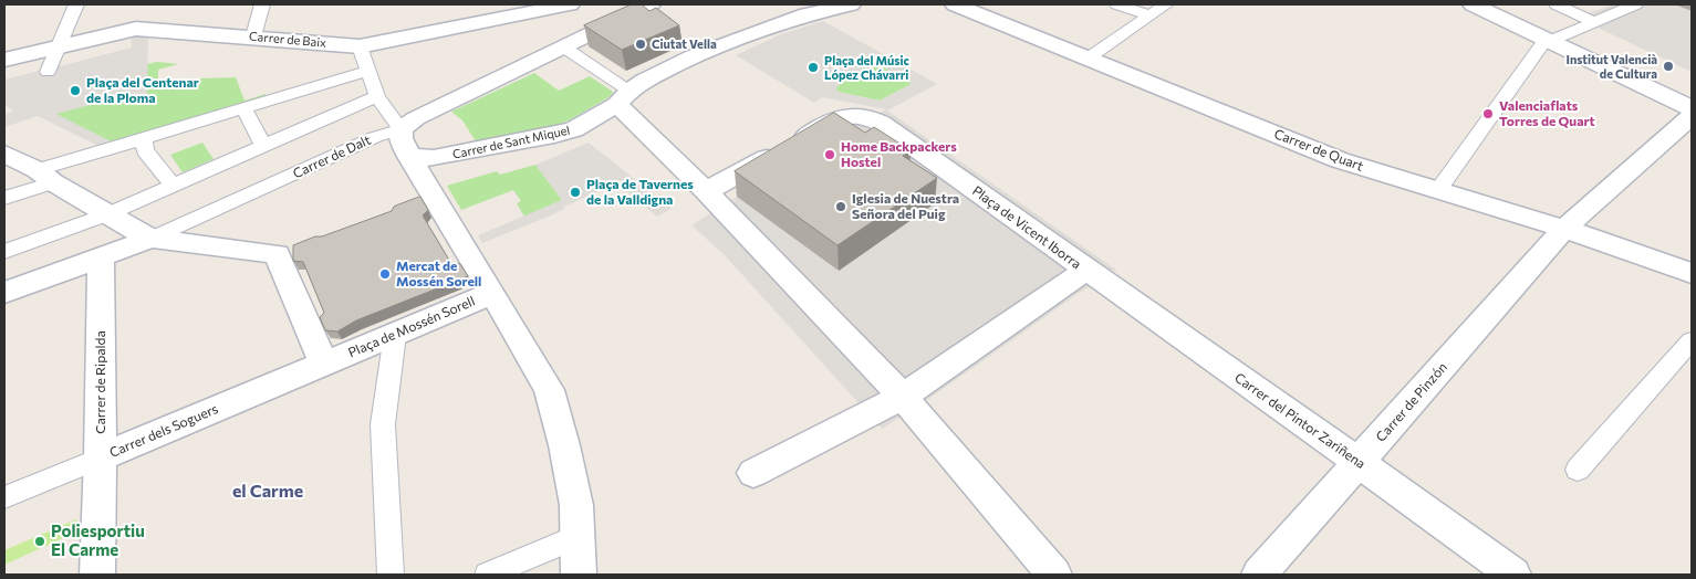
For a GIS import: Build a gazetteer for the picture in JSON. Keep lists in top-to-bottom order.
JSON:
{
  "streets": {
    "street": [
      "Carrer de Baix",
      "Carrer de Sant Miquel",
      "Carrer de Quart",
      "Carrer de Dalt",
      "Plaça de Vicent Iborra",
      "Plaça de Mossén Sorell",
      "Carrer de Ripalda",
      "Carrer de Pinzón",
      "Carrer del Pintor Zariñena",
      "Carrer dels Soguers"
    ]
  },
  "crossings": [
    ["Carrer de Sant Miquel", "Plaça de Mossén Sorell"],
    ["Carrer de Quart", "Carrer de Pinzón"],
    ["Carrer de Dalt", "Plaça de Mossén Sorell"],
    ["Carrer de Dalt", "Carrer de Ripalda"],
    ["Plaça de Vicent Iborra", "Carrer del Pintor Zariñena"],
    ["Plaça de Mossén Sorell", "Carrer dels Soguers"],
    ["Carrer de Ripalda", "Carrer dels Soguers"],
    ["Carrer de Pinzón", "Carrer del Pintor Zariñena"]
  ],
  "districts": ["el Carme"],
  "places": [
    "Ciutat Vella",
    "Institut Valencià de Cultura",
    "Plaça del Músic López Chávarri",
    "Plaça del Centenar de la Ploma",
    "Valenciaflats Torres de Quart",
    "Home Backpackers Hostel",
    "Plaça de Tavernes de la Valldigna",
    "Iglesia de Nuestra Señora del Puig",
    "Mercat de Mossén Sorell",
    "Poliesportiu El Carme"
  ]
}
